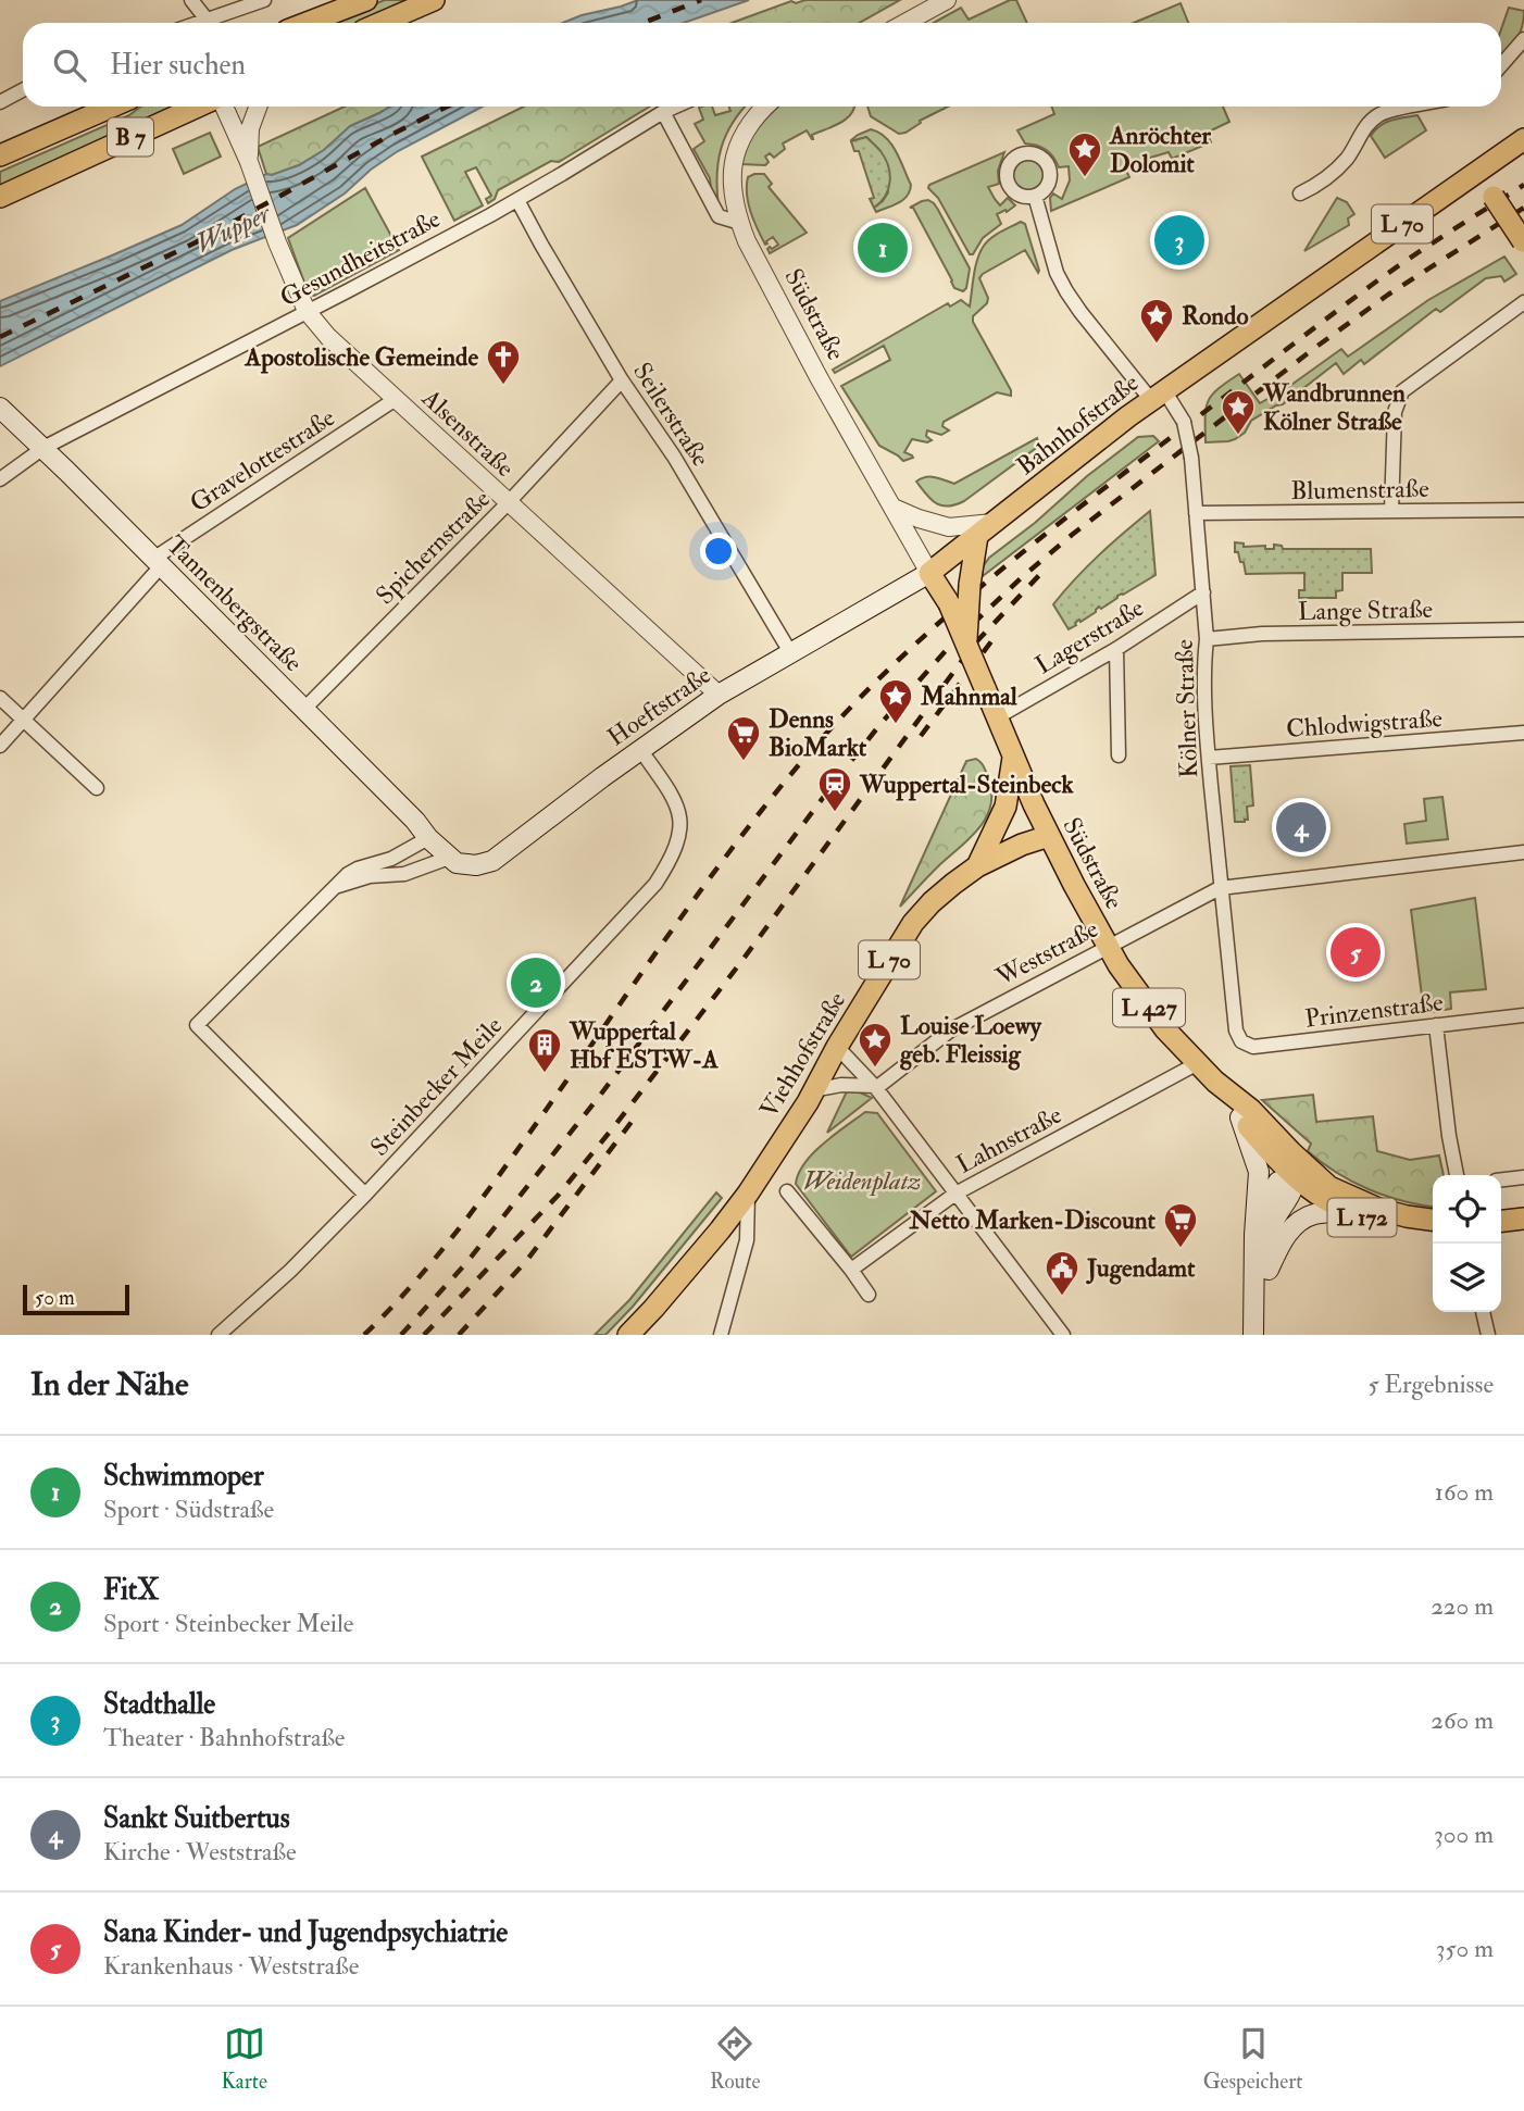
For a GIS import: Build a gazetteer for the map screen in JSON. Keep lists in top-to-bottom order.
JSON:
{
  "streets": {
    "main road": [
      "B 7",
      "L 70",
      "Südstraße",
      "Bahnhofstraße",
      "Tannenbergstraße",
      "Hoeftstraße",
      "L 427",
      "Viehhofstraße",
      "L 172"
    ],
    "street": [
      "Gesundheitstraße",
      "Seilerstraße",
      "Alsenstraße",
      "Gravelottestraße",
      "Blumenstraße",
      "Spichernstraße",
      "Lange Straße",
      "Lagerstraße",
      "Kölner Straße",
      "Chlodwigstraße",
      "Weststraße",
      "Prinzenstraße",
      "Steinbecker Meile",
      "Lahnstraße"
    ]
  },
  "crossings": [
    ["Gesundheitstraße", "Seilerstraße"],
    ["Gesundheitstraße", "Alsenstraße"],
    ["Gesundheitstraße", "Tannenbergstraße"],
    ["Südstraße", "Bahnhofstraße"],
    ["Südstraße", "Lagerstraße"],
    ["Südstraße", "Hoeftstraße"],
    ["Südstraße", "Weststraße"],
    ["Südstraße", "Viehhofstraße"],
    ["Südstraße", "Lahnstraße"],
    ["Südstraße", "L 172"],
    ["Seilerstraße", "Spichernstraße"],
    ["Seilerstraße", "Hoeftstraße"],
    ["Bahnhofstraße", "Hoeftstraße"],
    ["Bahnhofstraße", "Kölner Straße"],
    ["Alsenstraße", "Gravelottestraße"],
    ["Alsenstraße", "Spichernstraße"],
    ["Alsenstraße", "Hoeftstraße"],
    ["Gravelottestraße", "Tannenbergstraße"],
    ["Blumenstraße", "Kölner Straße"],
    ["Spichernstraße", "Tannenbergstraße"],
    ["Tannenbergstraße", "Steinbecker Meile"],
    ["Lange Straße", "Kölner Straße"],
    ["Lagerstraße", "Kölner Straße"],
    ["Hoeftstraße", "Steinbecker Meile"],
    ["Kölner Straße", "Chlodwigstraße"],
    ["Kölner Straße", "Weststraße"],
    ["Kölner Straße", "Prinzenstraße"]
  ],
  "water": ["Wupper"],
  "parks": ["Weidenplatz"],
  "places": {
    "place": [
      "Anröchter Dolomit",
      "Rondo",
      "Wandbrunnen Kölner Straße",
      "Mahnmal",
      "Louise Loewy geb. Fleissig"
    ],
    "church": ["Apostolische Gemeinde"],
    "supermarket": ["Denns BioMarkt", "Netto Marken-Discount"],
    "station": ["Wuppertal-Steinbeck"],
    "building": ["Wuppertal Hbf ESTW-A"],
    "public building": ["Jugendamt"]
  },
  "scale_bar": "50 m",
  "page": {
    "search": "Hier suchen",
    "pins": [
      "3",
      "1",
      "4",
      "5",
      "2"
    ],
    "scale": "50 m",
    "heading": ["In der Nähe", "5 Ergebnisse"],
    "list": [
      {
        "mark": "1",
        "name": "Schwimmoper",
        "note": "Sport · Südstraße",
        "value": "160 m"
      },
      {
        "mark": "2",
        "name": "FitX",
        "note": "Sport · Steinbecker Meile",
        "value": "220 m"
      },
      {
        "mark": "3",
        "name": "Stadthalle",
        "note": "Theater · Bahnhofstraße",
        "value": "260 m"
      },
      {
        "mark": "4",
        "name": "Sankt Suitbertus",
        "note": "Kirche · Weststraße",
        "value": "300 m"
      },
      {
        "mark": "5",
        "name": "Sana Kinder- und Jugendpsychiatrie",
        "note": "Krankenhaus · Weststraße",
        "value": "350 m"
      }
    ],
    "nav": ["Karte", "Route", "Gespeichert"]
  }
}
